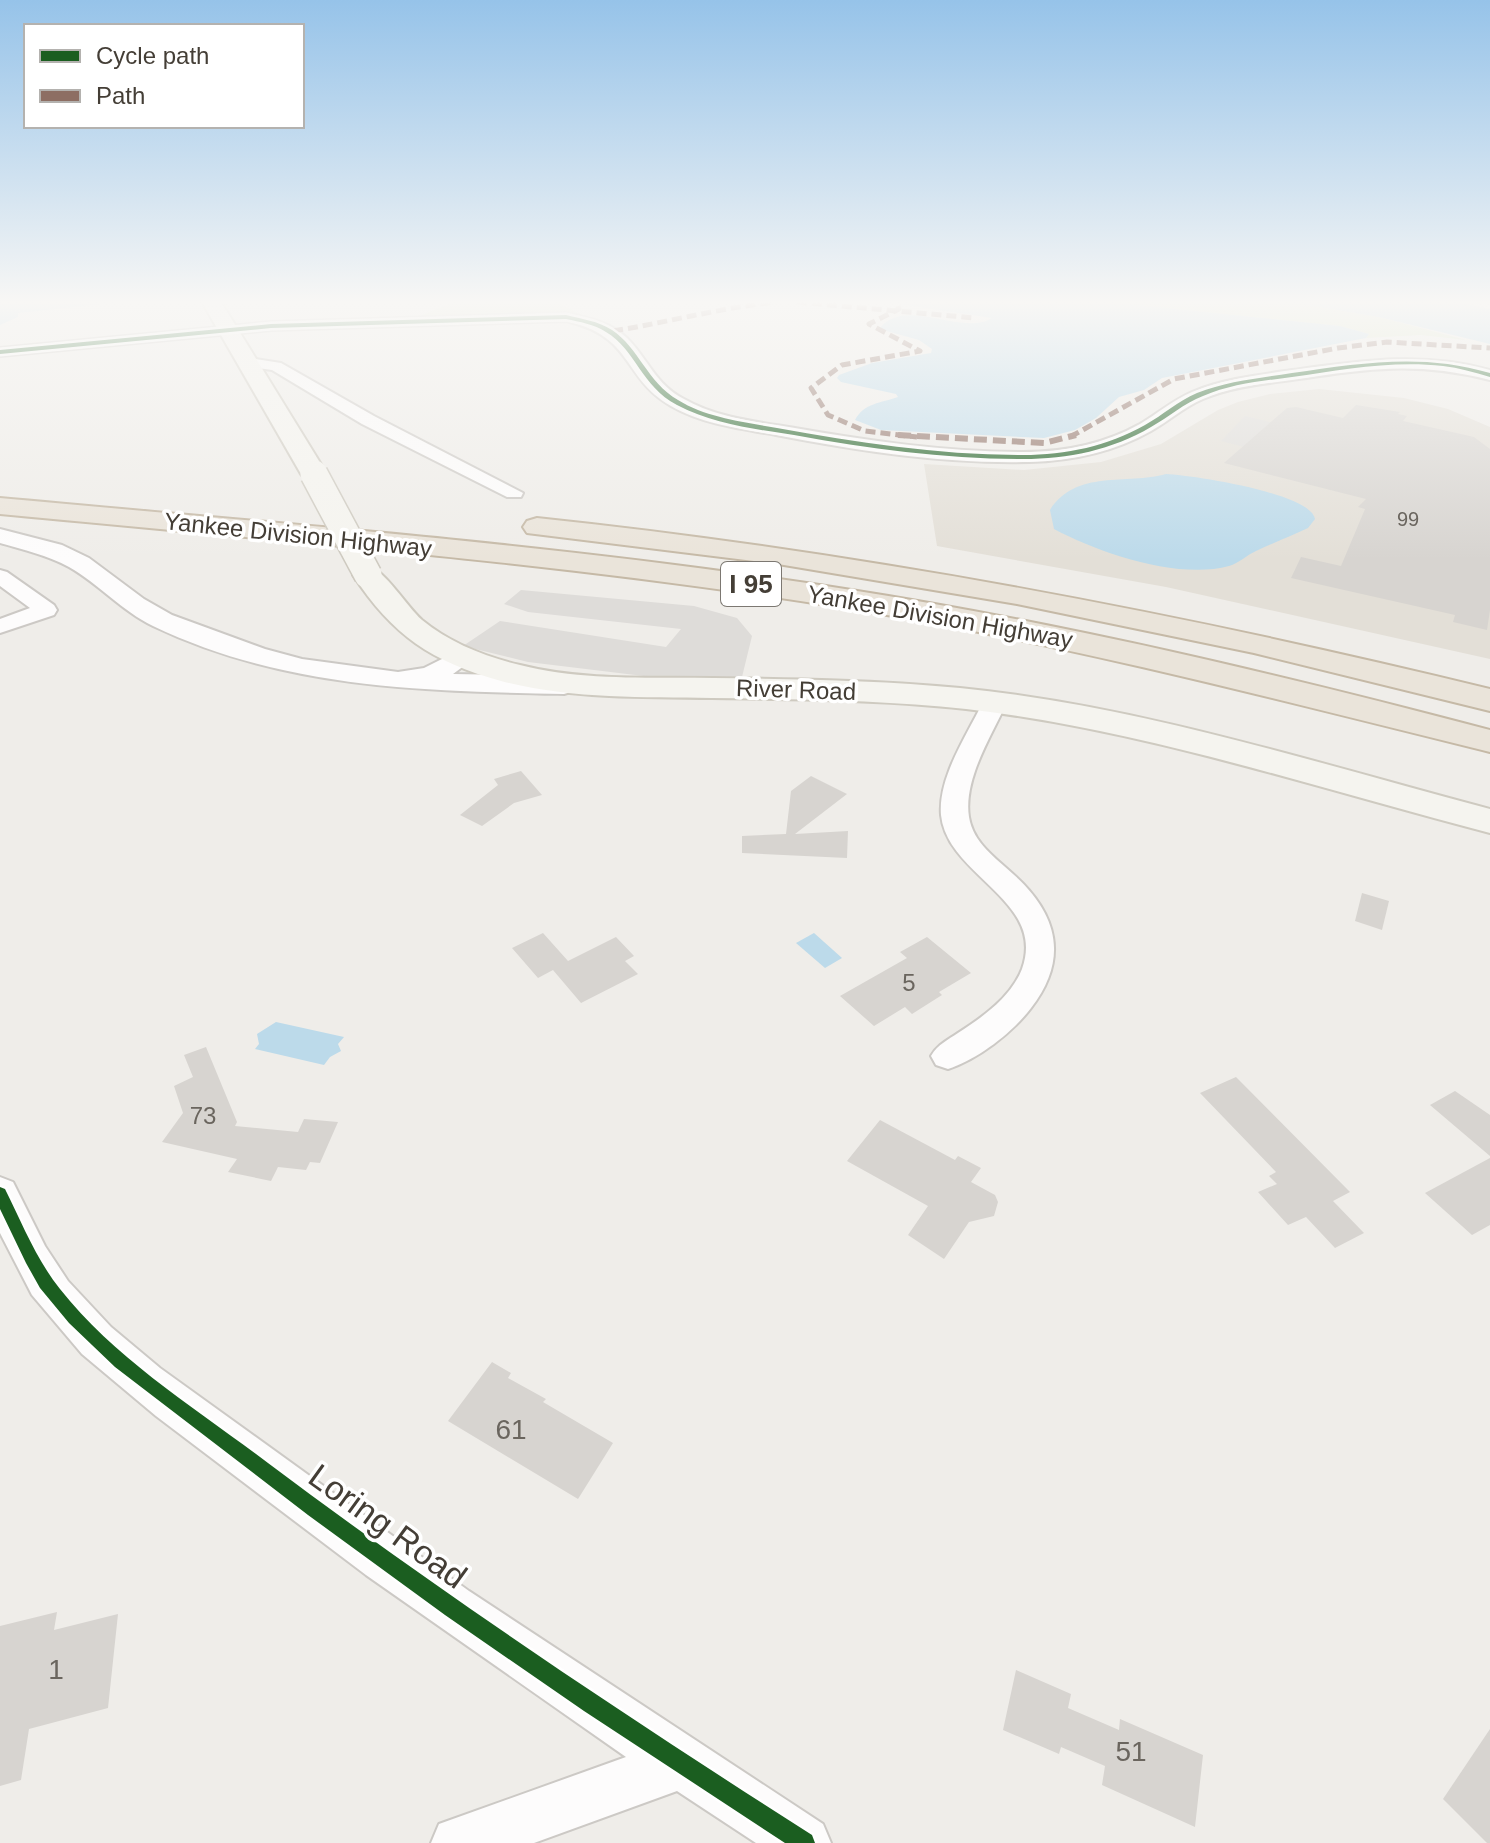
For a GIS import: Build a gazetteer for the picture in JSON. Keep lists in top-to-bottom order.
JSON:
{
  "streets": {
    "highway": ["Yankee Division Highway", "I 95"],
    "main road": ["River Road"],
    "street": ["Loring Road"]
  },
  "house_numbers": [
    "99",
    "5",
    "73",
    "61",
    "1",
    "51"
  ],
  "legend": ["Cycle path", "Path"]
}
